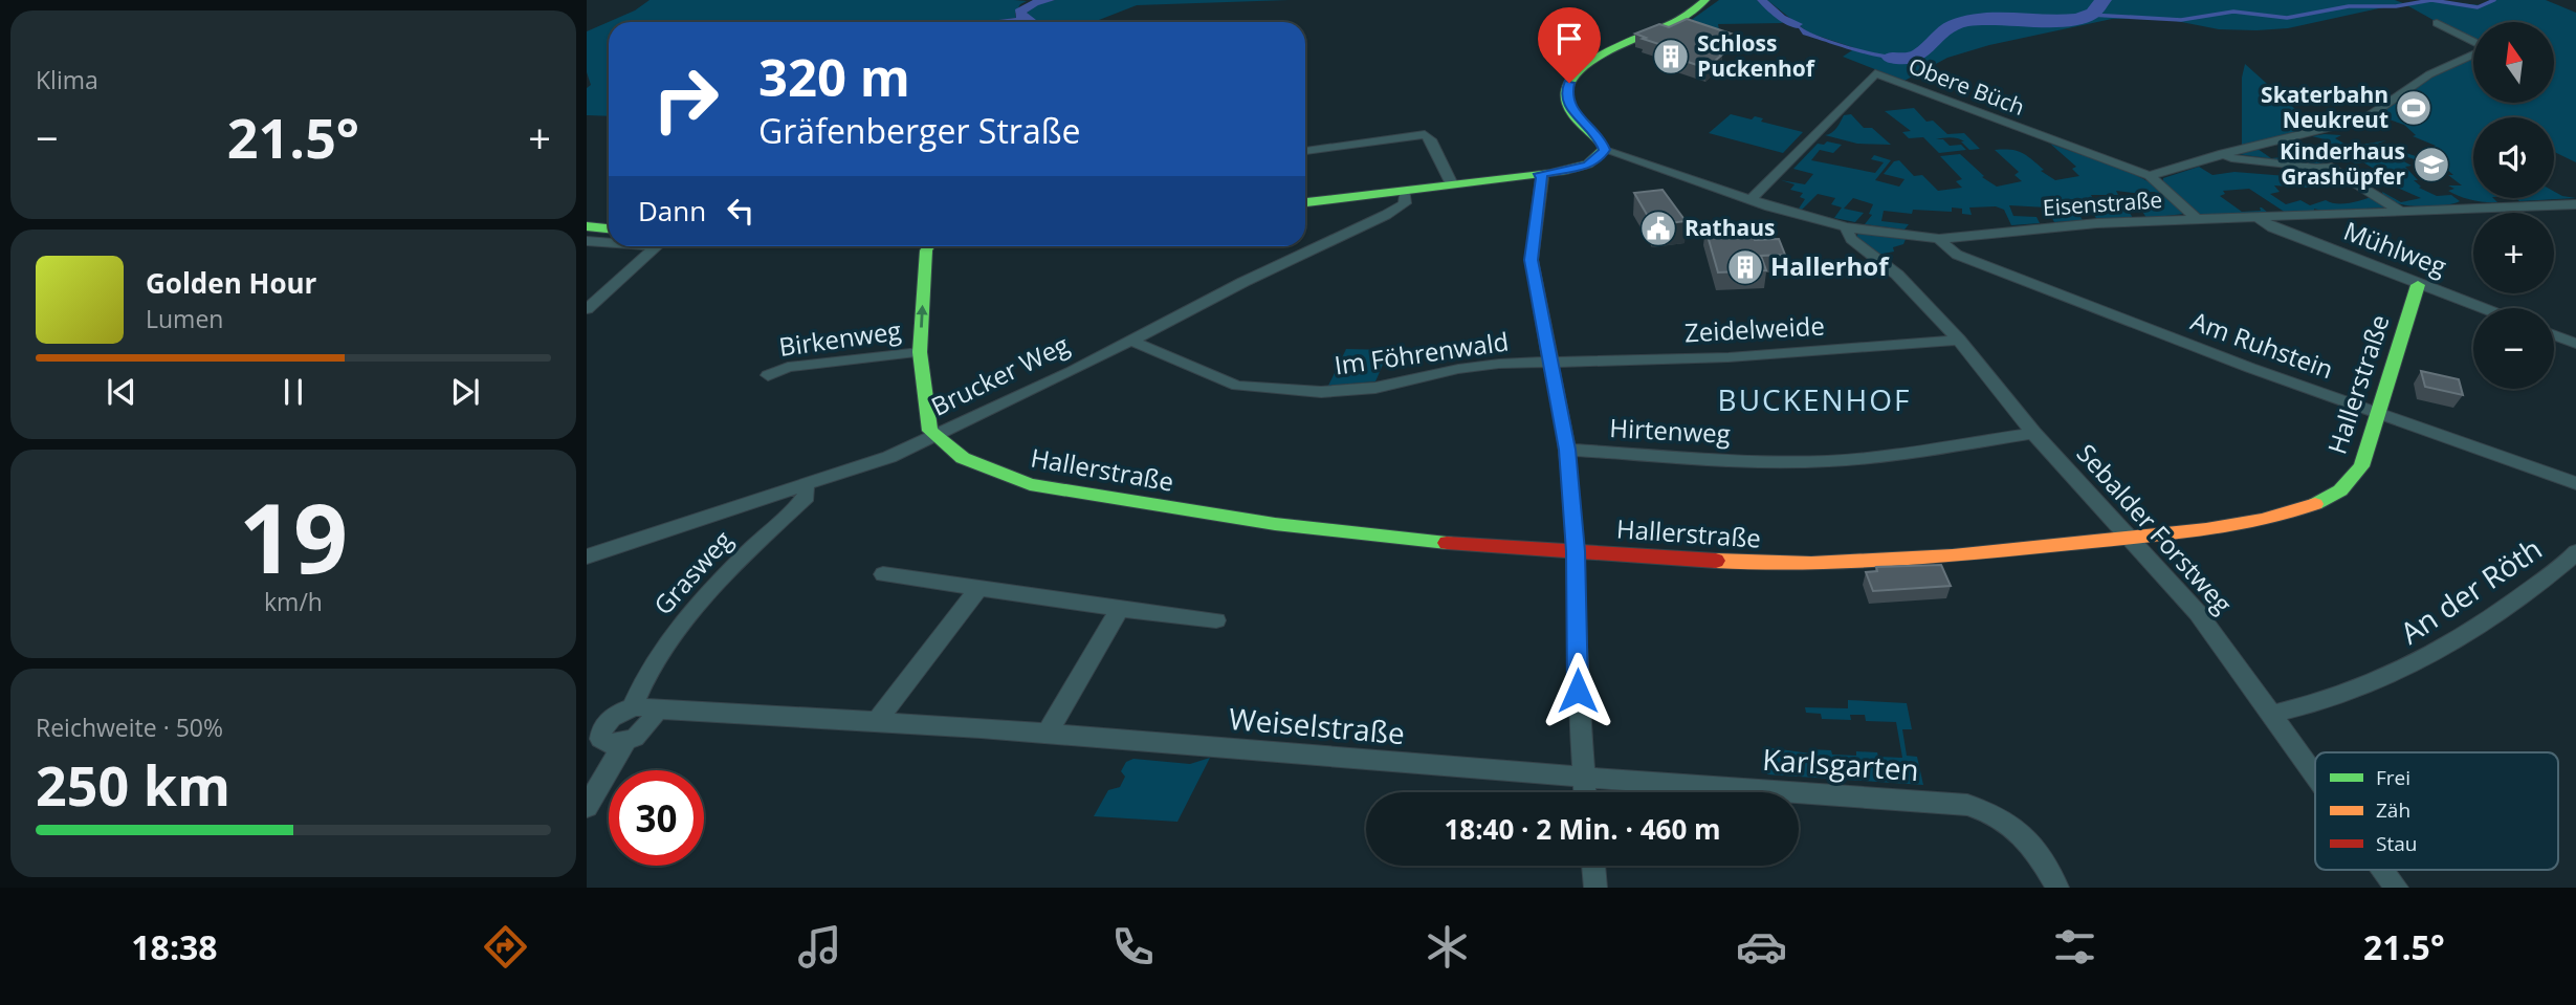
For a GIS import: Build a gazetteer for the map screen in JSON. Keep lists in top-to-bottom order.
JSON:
{
  "streets": {
    "street": [
      "Obere Büch",
      "Eisenstraße",
      "Mühlweg",
      "Zeidelweide",
      "Birkenweg",
      "Am Ruhstein",
      "Im Föhrenwald",
      "Brucker Weg",
      "Hallerstraße",
      "Hirtenweg",
      "Sebalder Forstweg",
      "Grasweg",
      "An der Röth",
      "Weiselstraße",
      "Karlsgarten"
    ]
  },
  "crossings": [
    ["Obere Büch", "Eisenstraße"],
    ["Eisenstraße", "Mühlweg"],
    ["Eisenstraße", "Am Ruhstein"],
    ["Eisenstraße", "Sebalder Forstweg"],
    ["Mühlweg", "Hallerstraße"],
    ["Zeidelweide", "Im Föhrenwald"],
    ["Zeidelweide", "Sebalder Forstweg"],
    ["Am Ruhstein", "Hallerstraße"],
    ["Im Föhrenwald", "Brucker Weg"],
    ["Brucker Weg", "Hallerstraße"],
    ["Brucker Weg", "Grasweg"],
    ["Hallerstraße", "Sebalder Forstweg"],
    ["Hirtenweg", "Sebalder Forstweg"],
    ["Sebalder Forstweg", "An der Röth"],
    ["Grasweg", "Weiselstraße"],
    ["Weiselstraße", "Karlsgarten"]
  ],
  "districts": ["BUCKENHOF"],
  "places": {
    "building": ["Schloss Puckenhof", "Hallerhof"],
    "sports": ["Skaterbahn Neukreut"],
    "school or university": ["Kinderhaus Grashüpfer"],
    "public building": ["Rathaus"]
  },
  "legend": ["Frei", "Zäh", "Stau"],
  "north": "top",
  "page": {
    "tile": [
      "Klima",
      ["19", "km/h"],
      ["Reichweite · 50%", "250 km"]
    ],
    "map_buttons": ["+", "−"],
    "turn": ["320 m", "Gräfenberger Straße"],
    "heat": ["−", "21.5°", "+"],
    "then": "Dann",
    "song": ["Golden Hour", "Lumen"],
    "limit": "30",
    "trip": "18:40 · 2 Min. · 460 m",
    "tabs": ["18:38", "21.5°"]
  }
}
